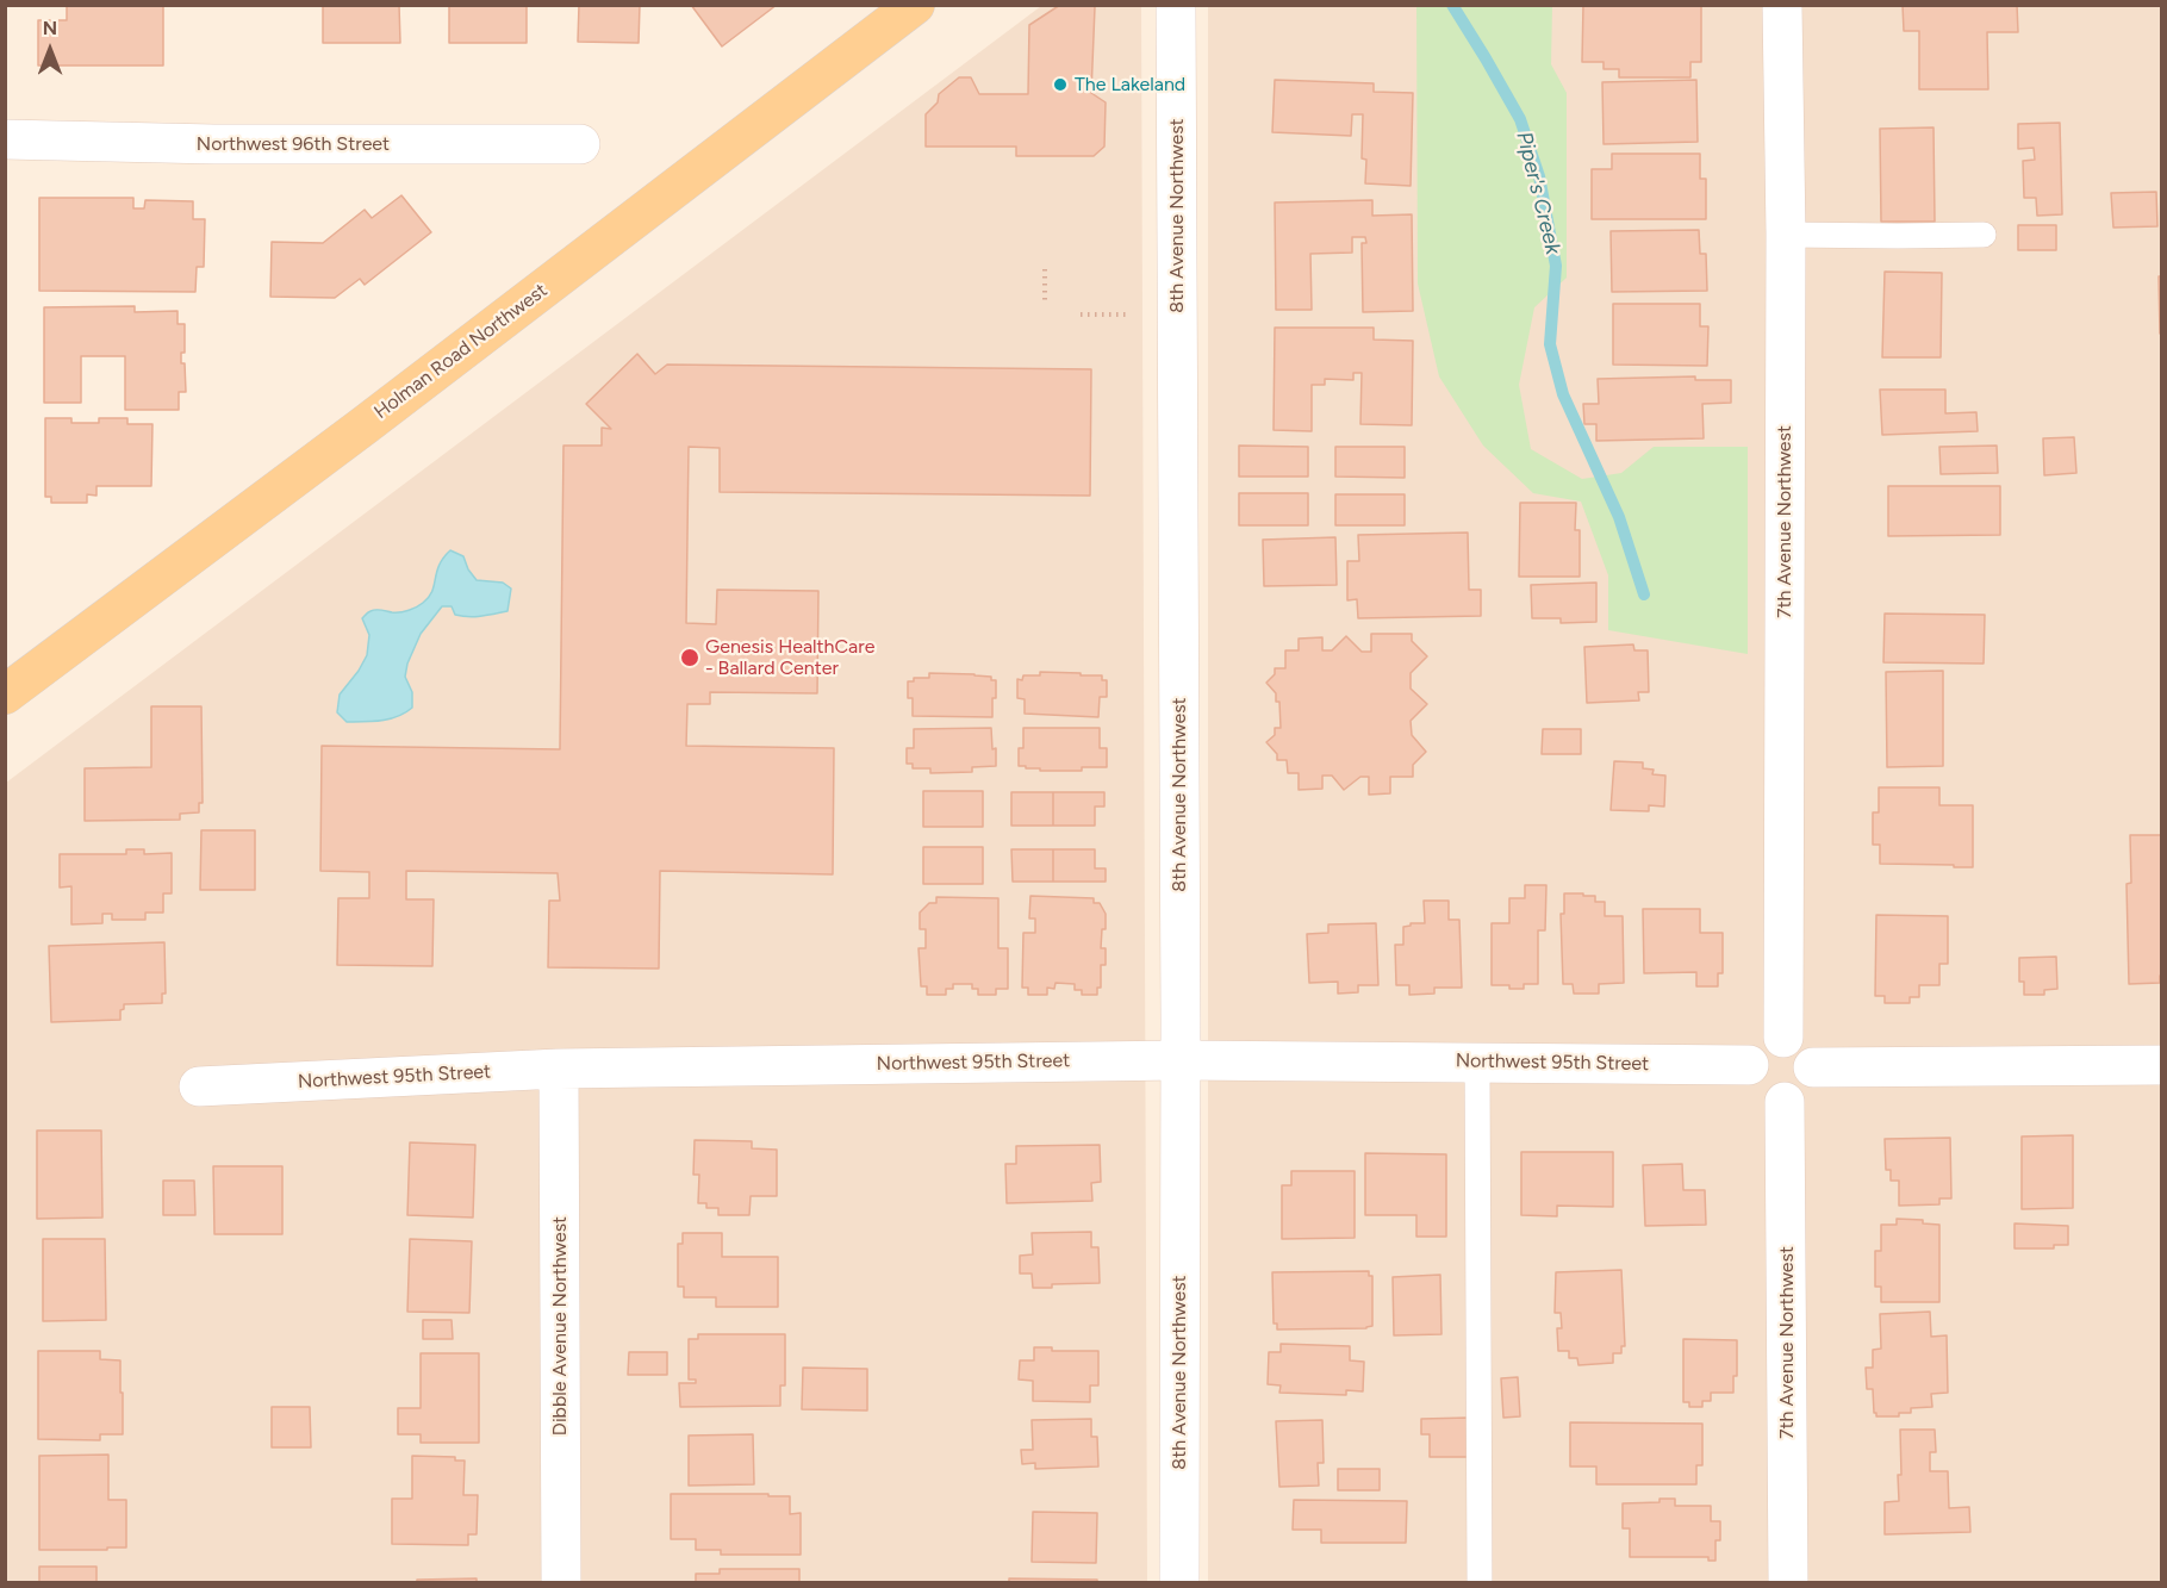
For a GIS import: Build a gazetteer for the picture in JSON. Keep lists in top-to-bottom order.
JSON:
{
  "streets": {
    "main road": ["Holman Road Northwest"],
    "street": [
      "Northwest 96th Street",
      "8th Avenue Northwest",
      "7th Avenue Northwest",
      "Northwest 95th Street",
      "Dibble Avenue Northwest"
    ]
  },
  "crossings": [
    ["8th Avenue Northwest", "Northwest 95th Street"],
    ["7th Avenue Northwest", "Northwest 95th Street"],
    ["Northwest 95th Street", "Dibble Avenue Northwest"]
  ],
  "water": ["Piper's Creek"],
  "places": ["The Lakeland", "Genesis HealthCare - Ballard Center"],
  "north": "top"
}
